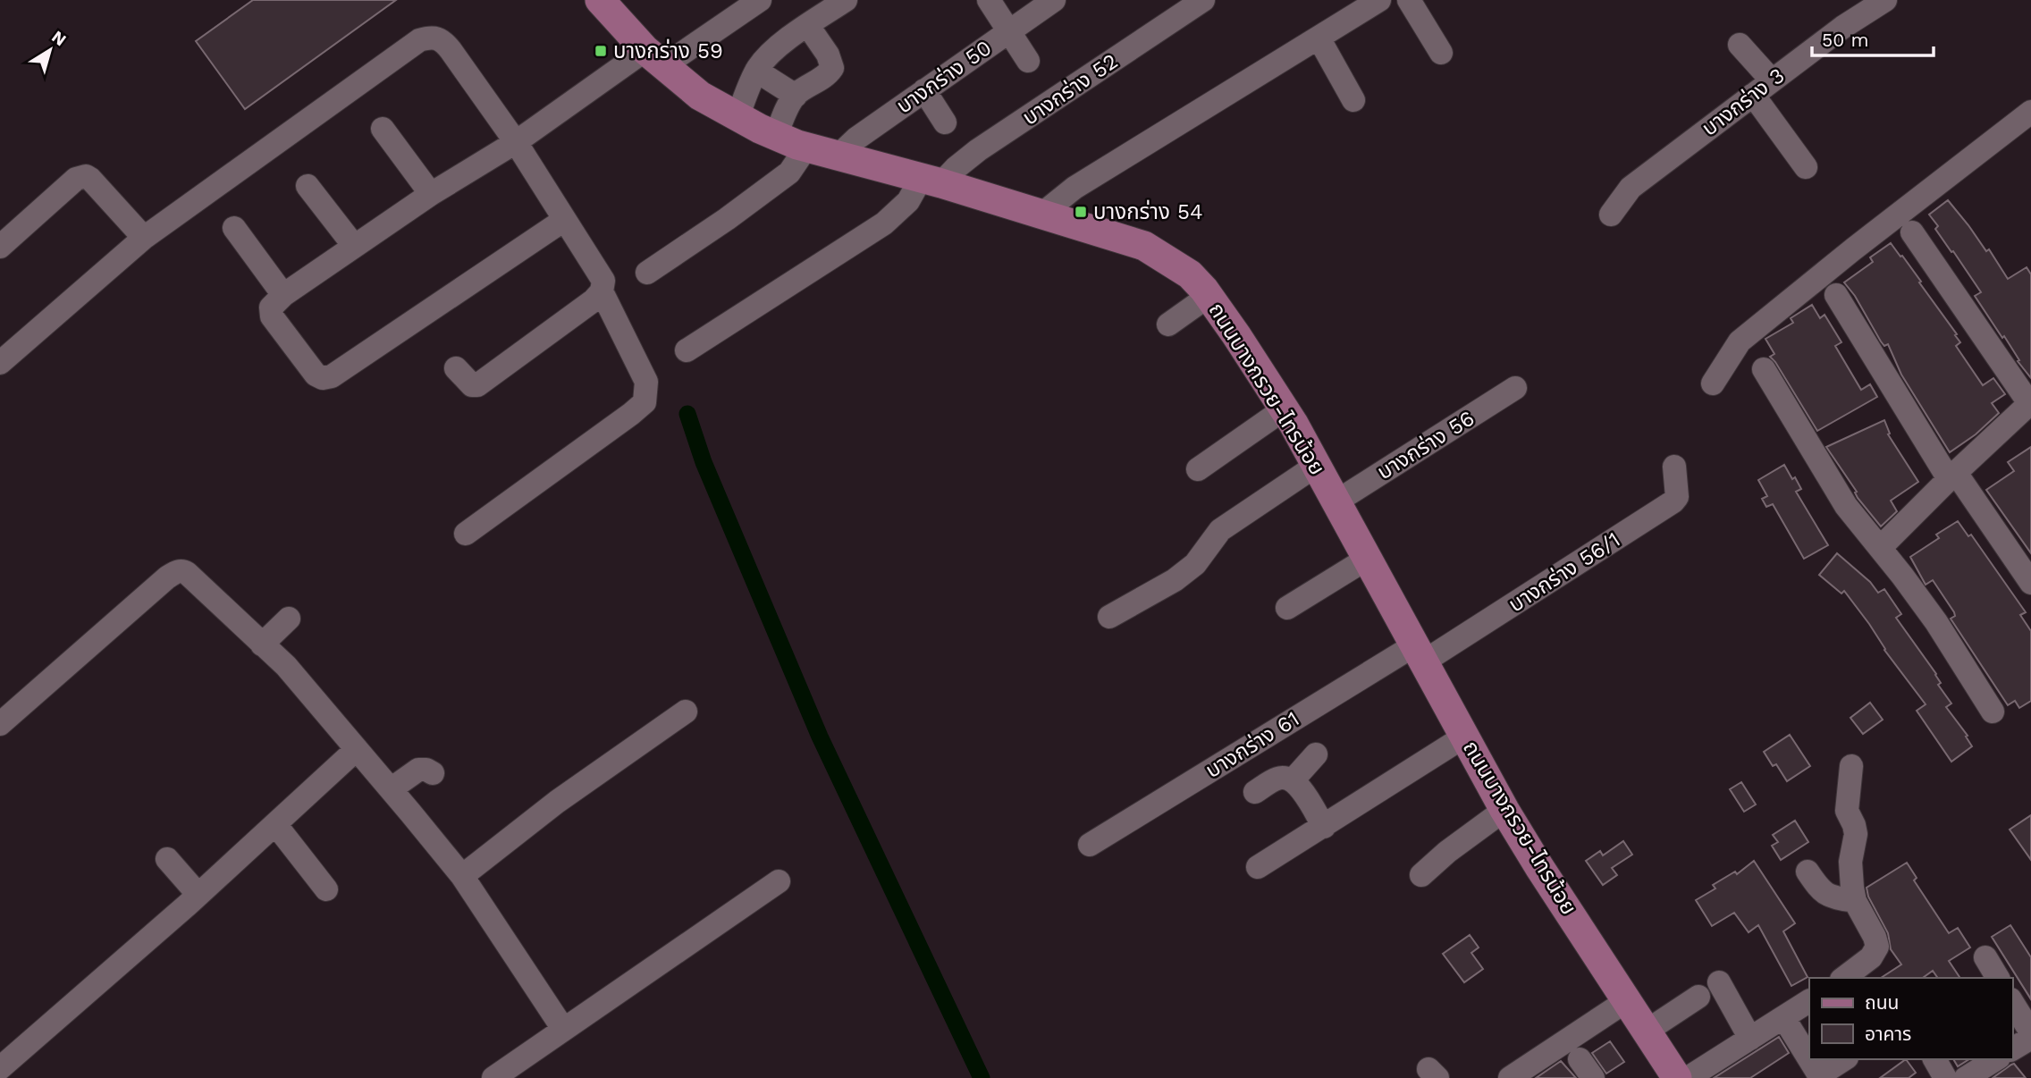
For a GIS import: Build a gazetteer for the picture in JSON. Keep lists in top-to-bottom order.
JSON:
{
  "streets": {
    "main road": ["ถนนบางกรวย-ไทรน้อย"],
    "street": [
      "บางกร่าง 50",
      "บางกร่าง 52",
      "บางกร่าง 3",
      "บางกร่าง 56",
      "บางกร่าง 56/1",
      "บางกร่าง 61"
    ]
  },
  "crossings": [
    ["บางกร่าง 50", "ถนนบางกรวย-ไทรน้อย"],
    ["บางกร่าง 52", "ถนนบางกรวย-ไทรน้อย"],
    ["ถนนบางกรวย-ไทรน้อย", "บางกร่าง 56"],
    ["ถนนบางกรวย-ไทรน้อย", "บางกร่าง 56/1"],
    ["ถนนบางกรวย-ไทรน้อย", "บางกร่าง 61"],
    ["บางกร่าง 56/1", "บางกร่าง 61"]
  ],
  "places": {
    "transit": ["บางกร่าง 59", "บางกร่าง 54"]
  },
  "legend": ["ถนน", "อาคาร"],
  "scale_bar": "50 m",
  "north": "top right"
}
